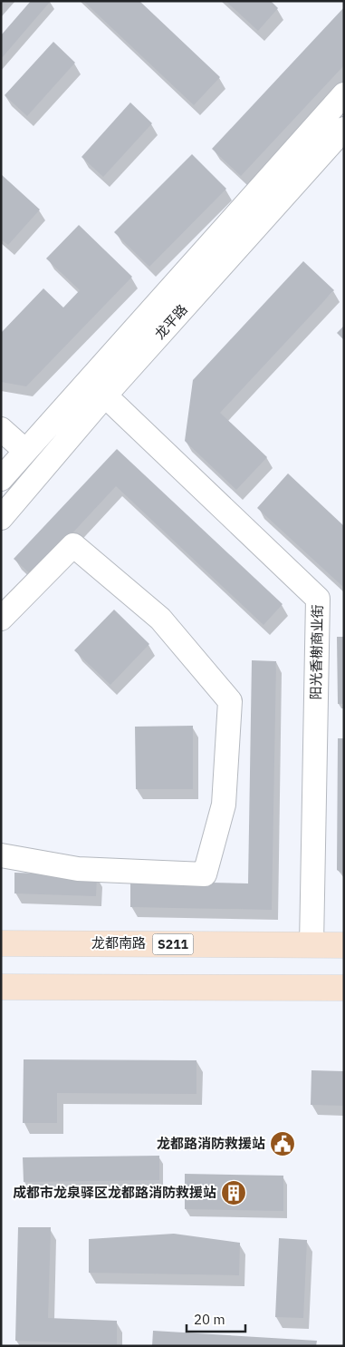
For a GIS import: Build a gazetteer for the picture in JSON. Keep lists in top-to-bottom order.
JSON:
{
  "streets": {
    "main road": ["龙都南路", "S211"],
    "street": ["龙平路", "阳光香榭商业街"]
  },
  "crossings": [
    ["龙平路", "阳光香榭商业街"],
    ["阳光香榭商业街", "龙都南路"]
  ],
  "places": {
    "public building": ["龙都路消防救援站"],
    "building": ["成都市龙泉驿区龙都路消防救援站"]
  },
  "scale_bar": "20 m"
}
